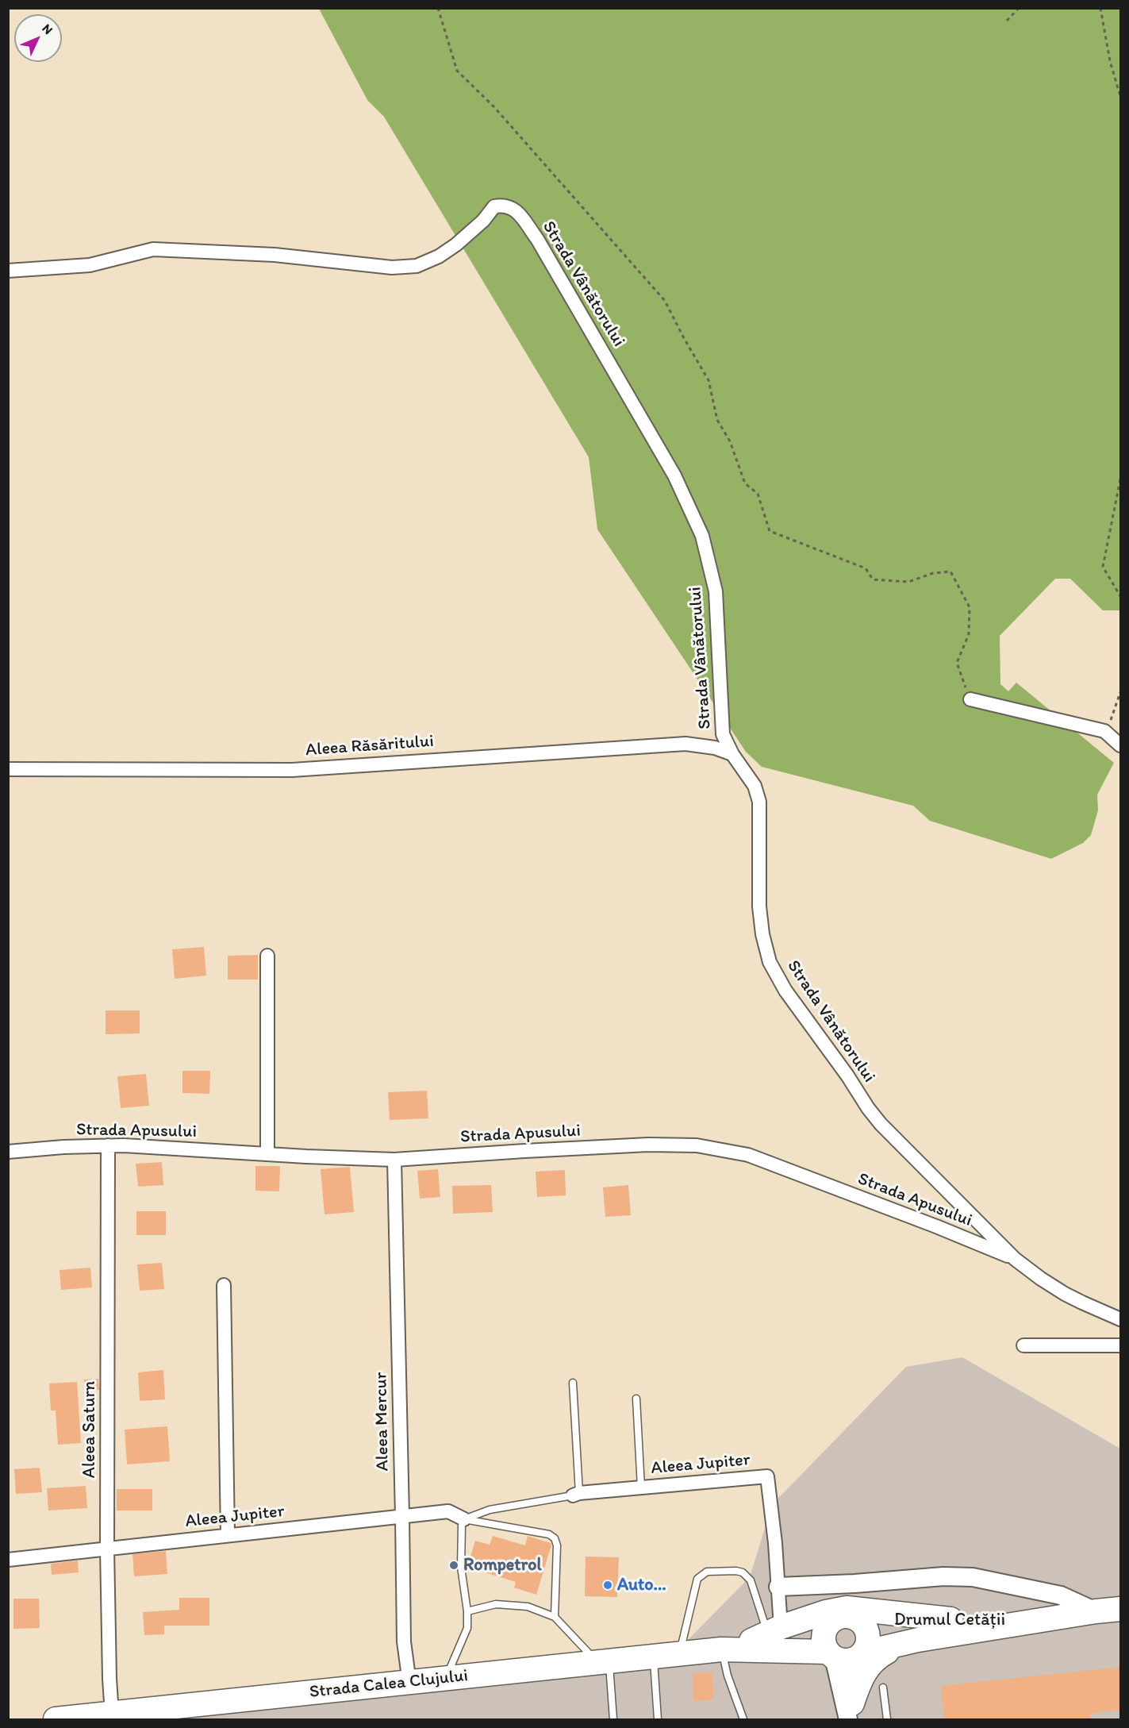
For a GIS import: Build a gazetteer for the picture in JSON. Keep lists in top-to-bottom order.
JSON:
{
  "streets": {
    "highway": ["Drumul Cetății", "Strada Calea Clujului"],
    "street": [
      "Strada Vânătorului",
      "Aleea Răsăritului",
      "Strada Apusului",
      "Aleea Mercur",
      "Aleea Saturn",
      "Aleea Jupiter"
    ]
  },
  "crossings": [
    ["Strada Vânătorului", "Aleea Răsăritului"],
    ["Strada Vânătorului", "Strada Apusului"],
    ["Strada Apusului", "Aleea Mercur"],
    ["Strada Apusului", "Aleea Saturn"],
    ["Aleea Mercur", "Aleea Jupiter"],
    ["Aleea Mercur", "Strada Calea Clujului"],
    ["Aleea Saturn", "Aleea Jupiter"],
    ["Aleea Saturn", "Strada Calea Clujului"],
    ["Aleea Jupiter", "Strada Calea Clujului"],
    ["Drumul Cetății", "Strada Calea Clujului"]
  ],
  "places": ["Rompetrol", "Auto..."],
  "north": "top right"
}
